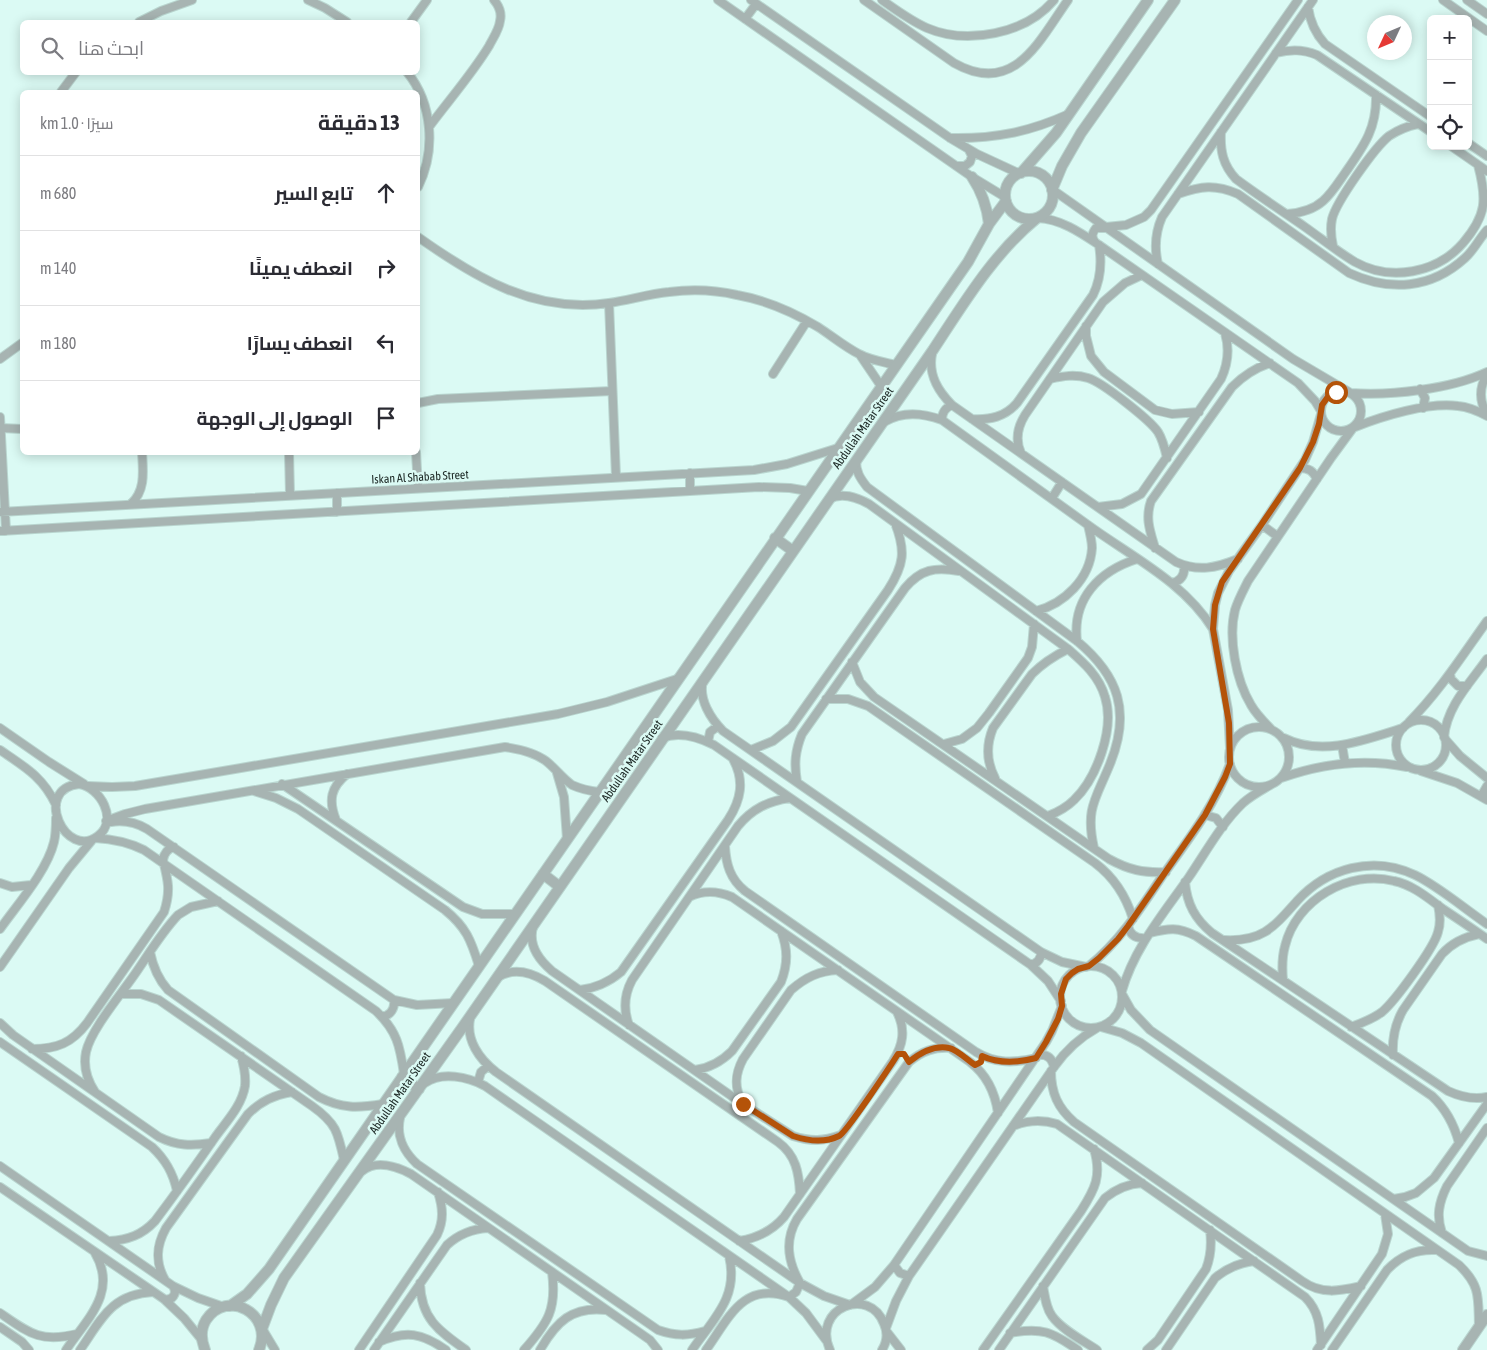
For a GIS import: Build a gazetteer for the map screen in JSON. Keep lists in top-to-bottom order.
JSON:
{
  "streets": {
    "street": ["Abdullah Matar Street", "Iskan Al Shabab Street"]
  },
  "crossings": [
    ["Abdullah Matar Street", "Iskan Al Shabab Street"]
  ],
  "north": "bottom left",
  "page": {
    "map_buttons": ["+", "−"],
    "search": "ابحث هنا",
    "heading": ["13 دقيقة", "سيرًا · 1.0 km"],
    "list": [
      ["تابع السير", "680 m"],
      ["انعطف يمينًا", "140 m"],
      ["انعطف يسارًا", "180 m"],
      "الوصول إلى الوجهة"
    ]
  }
}
